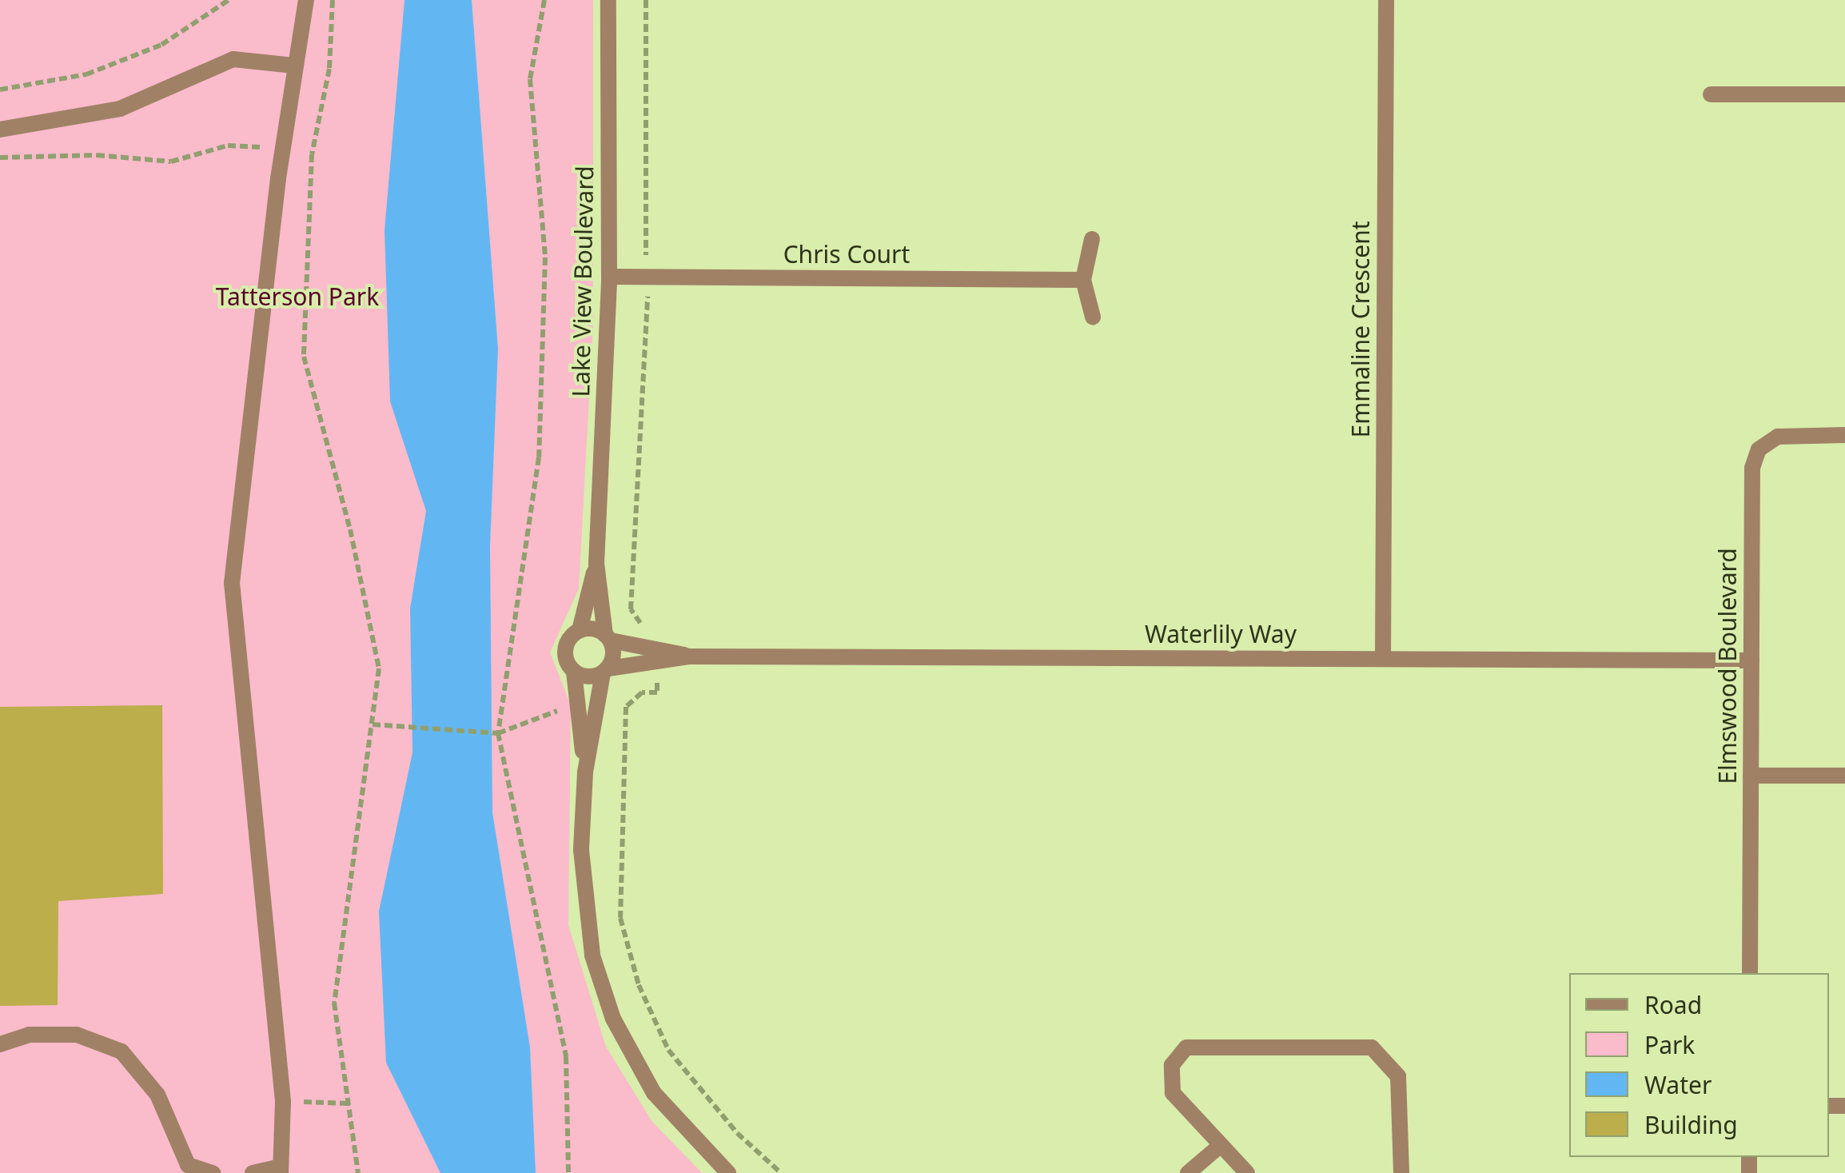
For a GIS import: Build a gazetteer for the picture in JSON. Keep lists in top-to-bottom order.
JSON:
{
  "streets": {
    "street": [
      "Chris Court",
      "Lake View Boulevard",
      "Emmaline Crescent",
      "Waterlily Way",
      "Elmswood Boulevard"
    ]
  },
  "crossings": [
    ["Chris Court", "Lake View Boulevard"],
    ["Lake View Boulevard", "Waterlily Way"],
    ["Emmaline Crescent", "Waterlily Way"],
    ["Waterlily Way", "Elmswood Boulevard"]
  ],
  "parks": ["Tatterson Park"],
  "legend": [
    "Road",
    "Park",
    "Water",
    "Building"
  ]
}
